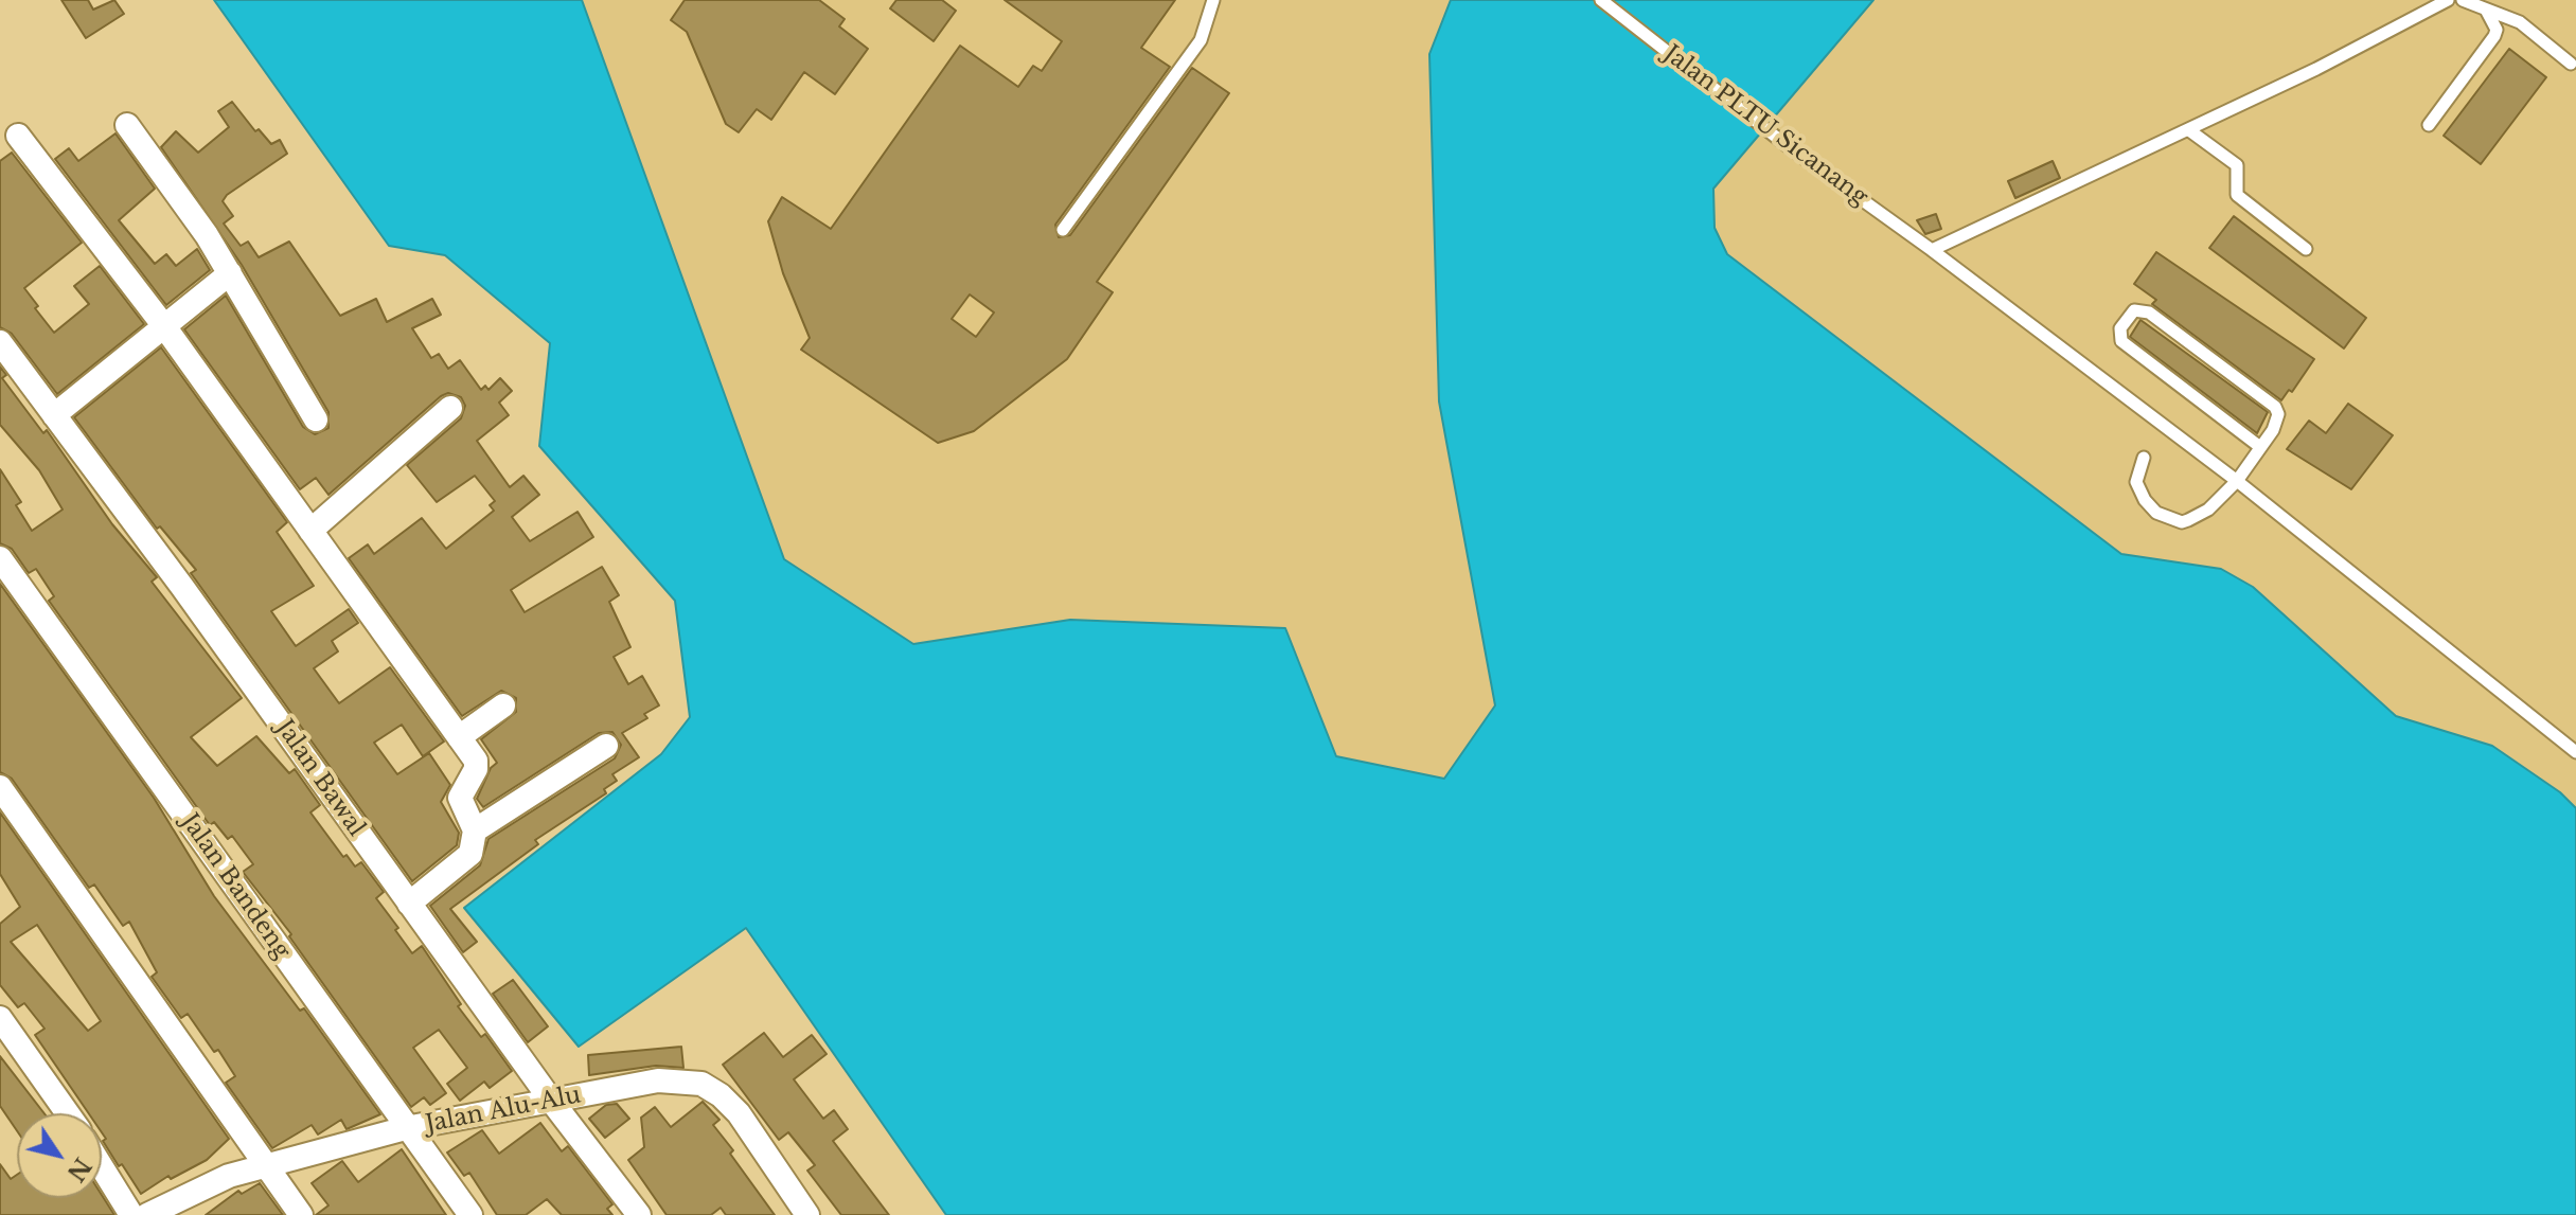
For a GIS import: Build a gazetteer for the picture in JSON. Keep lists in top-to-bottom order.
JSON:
{
  "streets": {
    "street": ["Jalan Bawal", "Jalan Bandeng", "Jalan Alu-Alu"],
    "lane": ["Jalan PLTU Sicanang"]
  },
  "crossings": [
    ["Jalan Bawal", "Jalan Alu-Alu"],
    ["Jalan Bandeng", "Jalan Alu-Alu"]
  ],
  "north": "bottom right"
}
